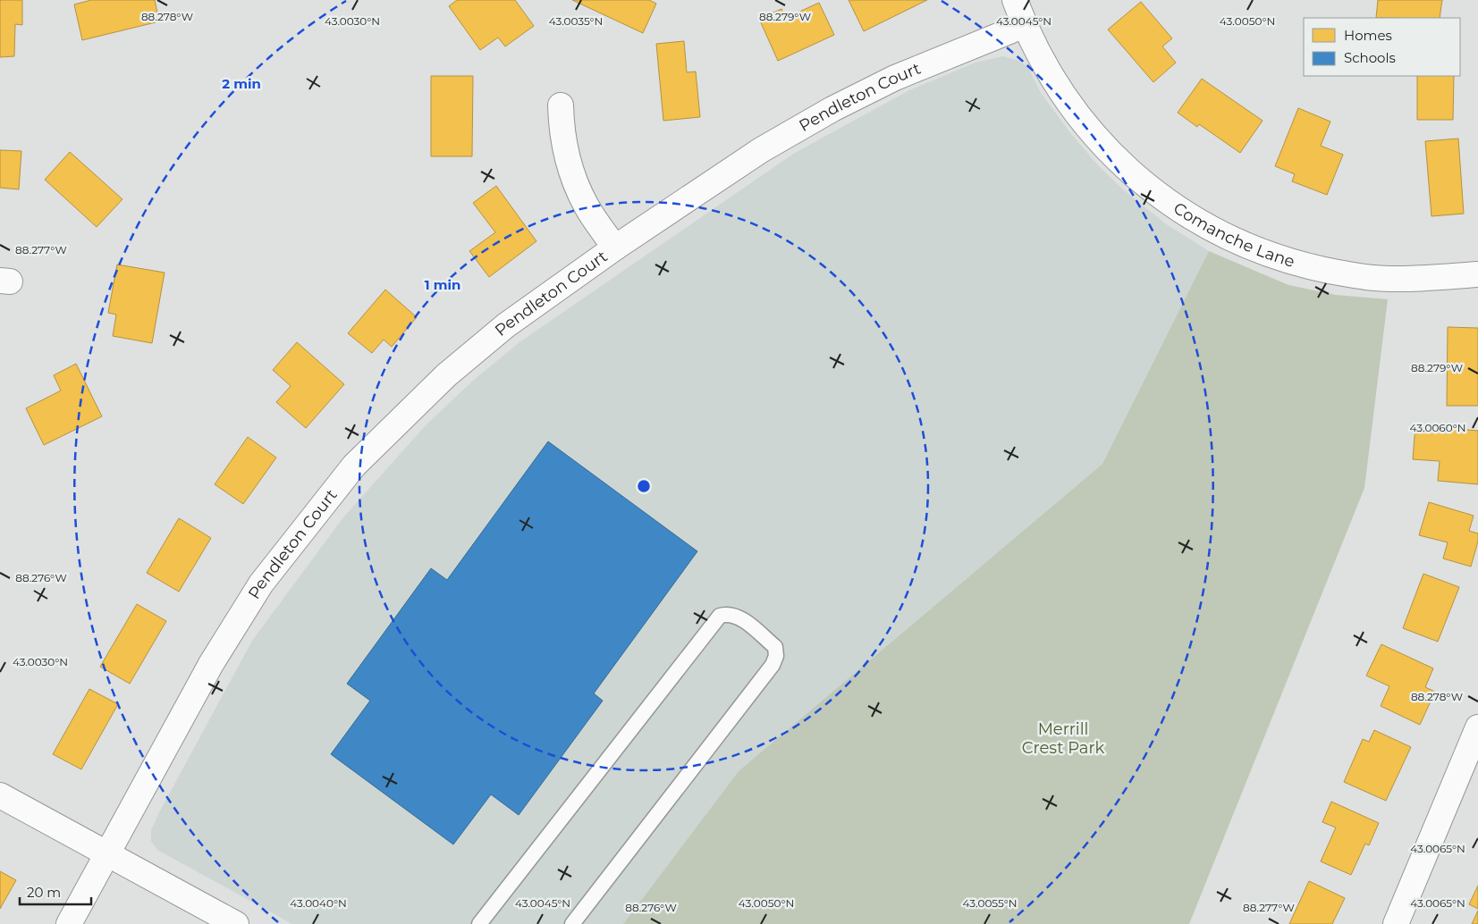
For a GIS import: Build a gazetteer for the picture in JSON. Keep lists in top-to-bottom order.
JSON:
{
  "streets": {
    "street": ["Pendleton Court", "Comanche Lane"]
  },
  "crossings": [
    ["Pendleton Court", "Comanche Lane"]
  ],
  "parks": ["Merrill Crest Park"],
  "legend": ["Homes", "Schools"],
  "scale_bar": "20 m",
  "coordinates": [
    "88.278°W",
    "88.279°W",
    "43.0030°N",
    "43.0035°N",
    "43.0045°N",
    "43.0050°N",
    "88.277°W",
    "43.0060°N",
    "88.276°W",
    "43.0065°N",
    "43.0040°N",
    "43.0055°N"
  ],
  "rings": ["2 min", "1 min"]
}
